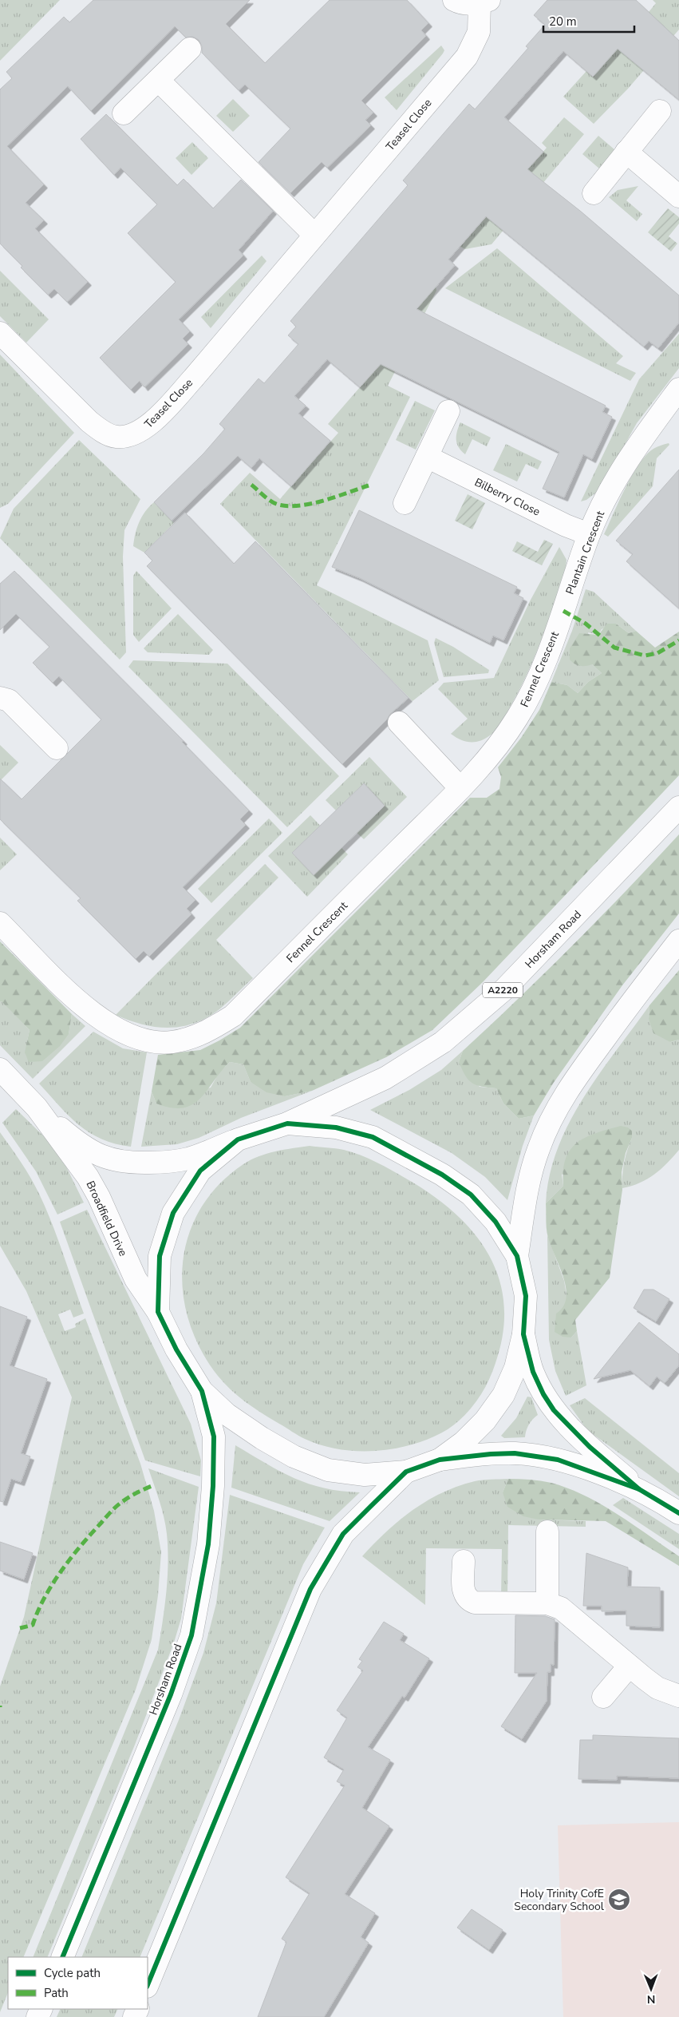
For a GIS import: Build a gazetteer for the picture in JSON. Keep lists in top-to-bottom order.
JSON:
{
  "streets": {
    "street": [
      "Teasel Close",
      "Bilberry Close",
      "Plantain Crescent",
      "Fennel Crescent",
      "Horsham Road",
      "A2220",
      "Broadfield Drive"
    ]
  },
  "crossings": [
    ["Bilberry Close", "Plantain Crescent"],
    ["Plantain Crescent", "Fennel Crescent"],
    ["Horsham Road", "Broadfield Drive"]
  ],
  "places": {
    "school or university": ["Holy Trinity CofE Secondary School"]
  },
  "legend": ["Cycle path", "Path"],
  "scale_bar": "20 m",
  "north": "bottom"
}
